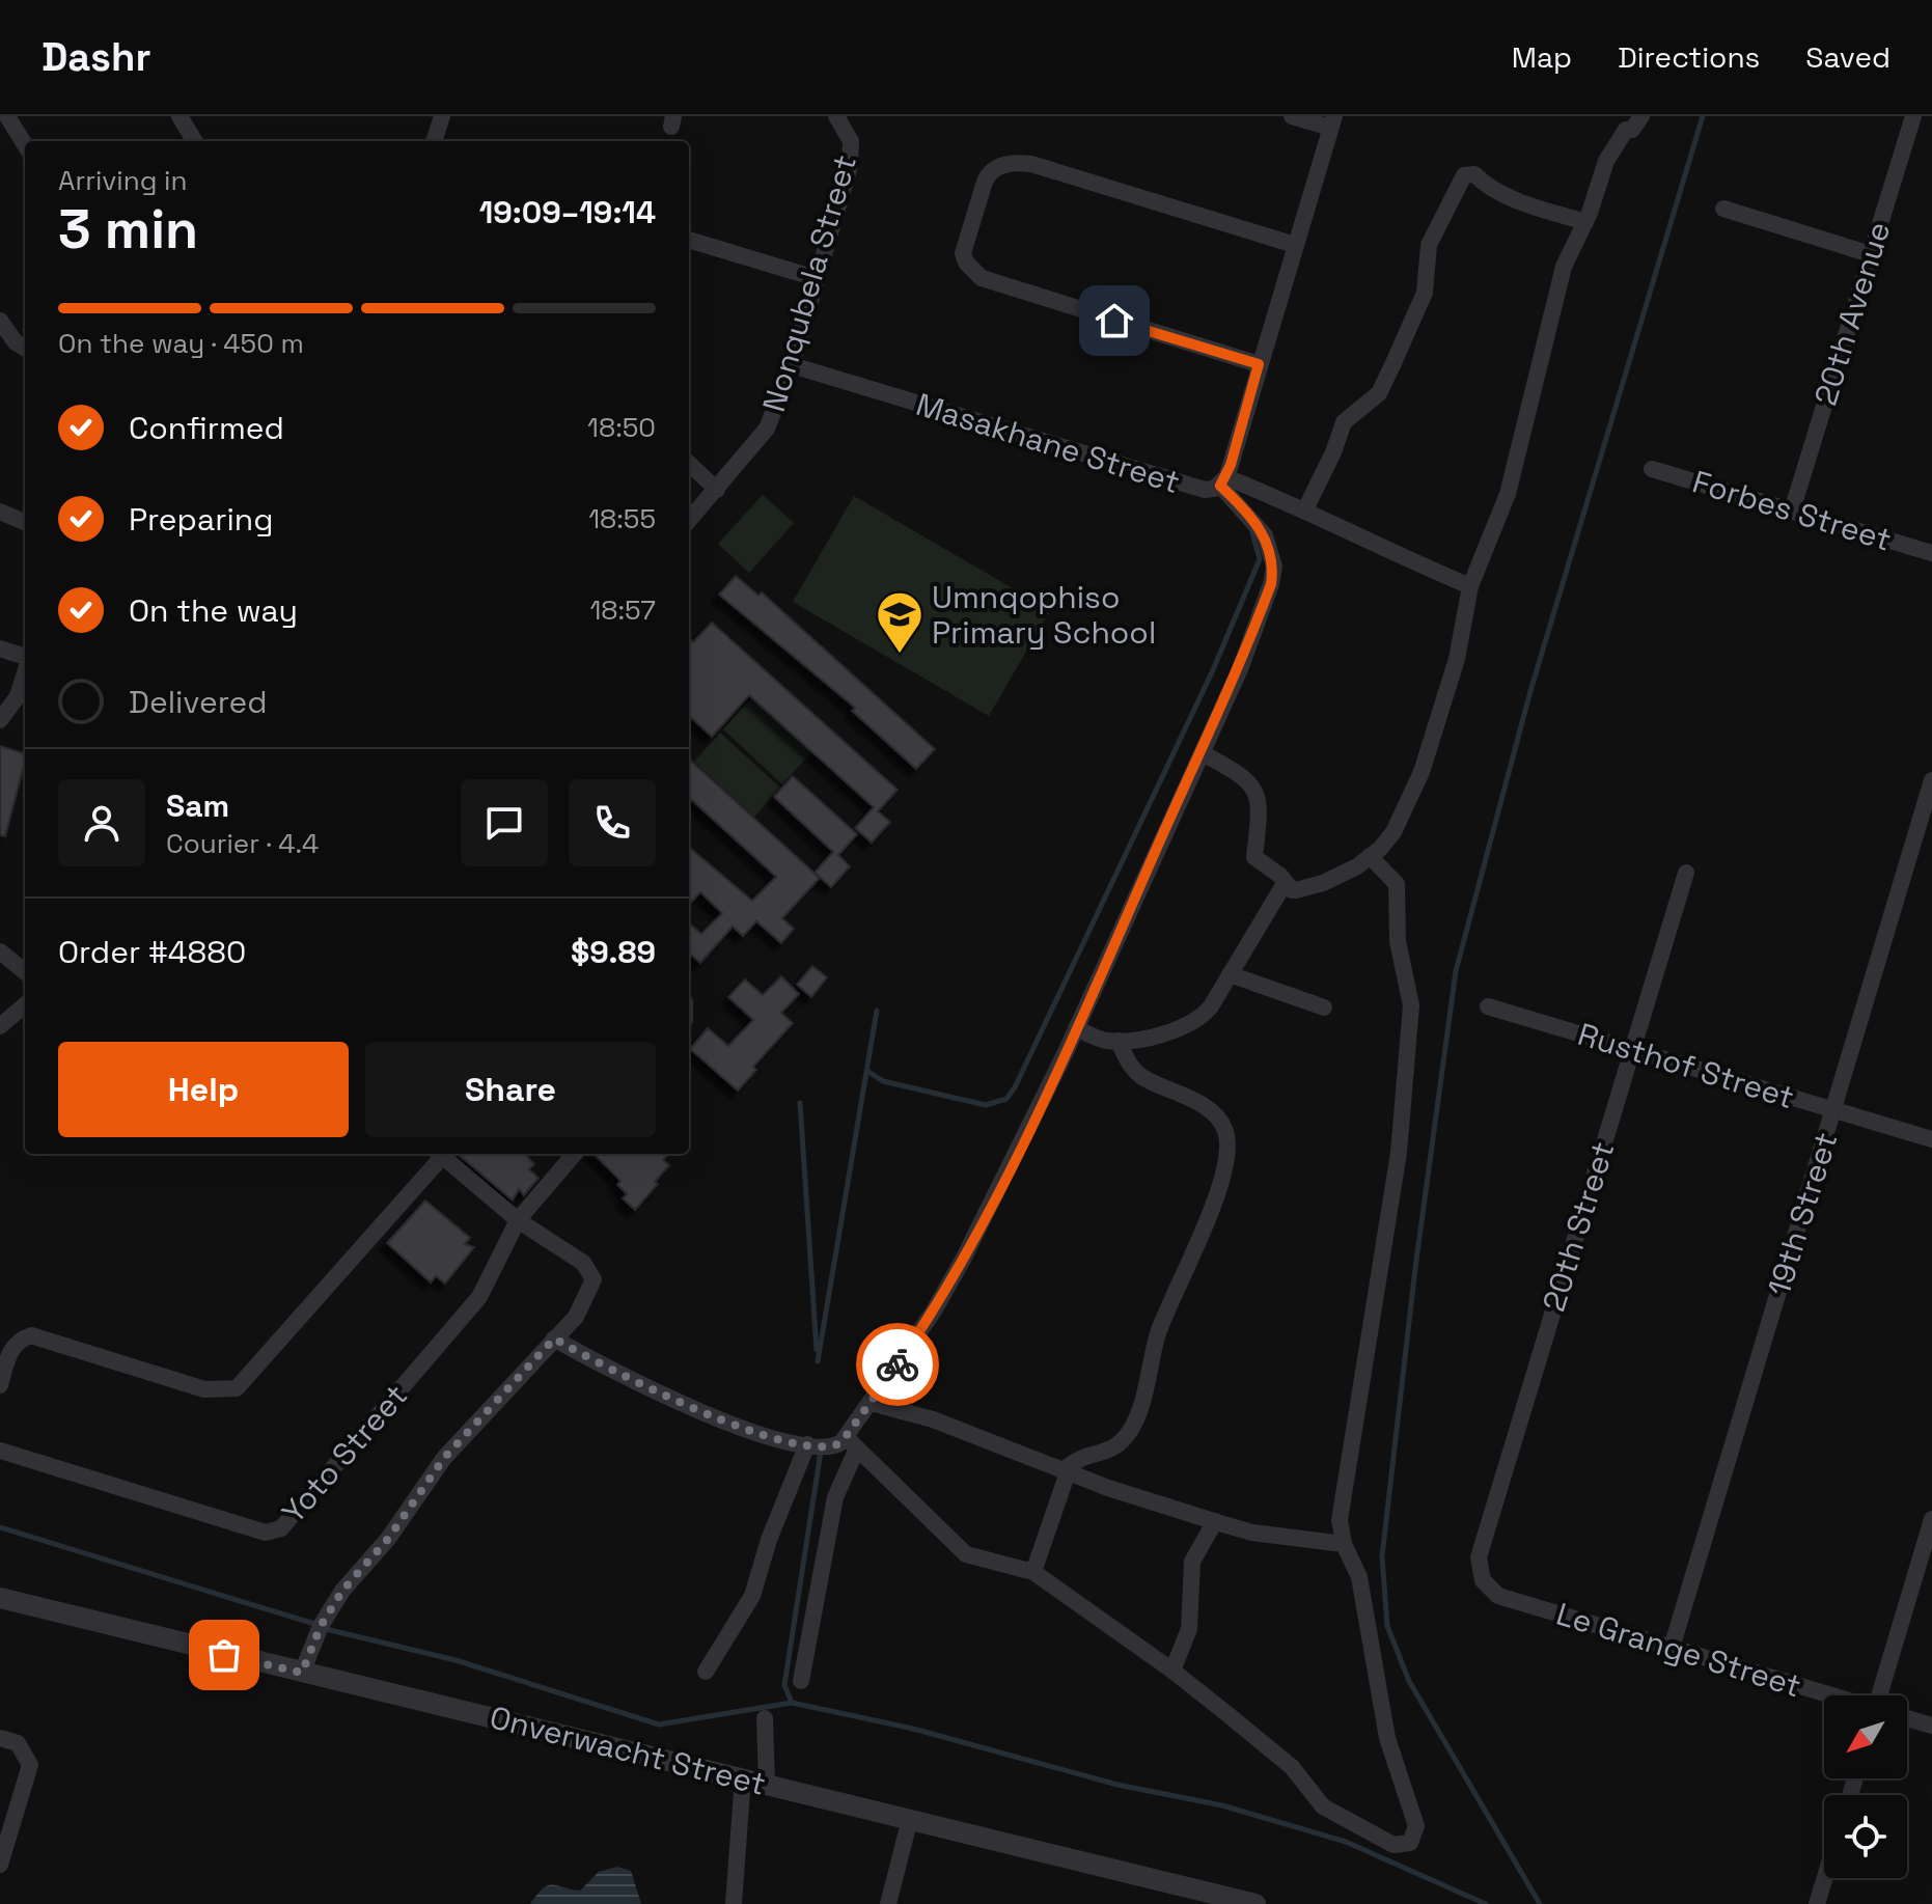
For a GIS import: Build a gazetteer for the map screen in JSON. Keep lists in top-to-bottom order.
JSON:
{
  "streets": {
    "street": [
      "Nonqubela Street",
      "20th Avenue",
      "Masakhane Street",
      "Forbes Street",
      "Rusthof Street",
      "19th Street",
      "20th Street",
      "Yoto Street",
      "Le Grange Street",
      "Onverwacht Street"
    ]
  },
  "crossings": [
    ["Nonqubela Street", "Masakhane Street"],
    ["20th Avenue", "Forbes Street"],
    ["Rusthof Street", "19th Street"],
    ["Rusthof Street", "20th Street"],
    ["19th Street", "Le Grange Street"],
    ["20th Street", "Le Grange Street"]
  ],
  "places": {
    "school or university": ["Umnqophiso Primary School"]
  },
  "north": "bottom left",
  "page": {
    "header": "Dashr",
    "nav": ["Map", "Directions", "Saved"],
    "heading": ["3 min", "Arriving in", "19:09–19:14"],
    "panel": [
      "Sam",
      "Courier · 4.4",
      "Order #4880",
      "$9.89"
    ],
    "bar": "On the way · 450 m",
    "list": [
      ["Confirmed", "18:50"],
      ["Preparing", "18:55"],
      ["On the way", "18:57"],
      "Delivered"
    ],
    "buttons": ["Help", "Share"]
  }
}
